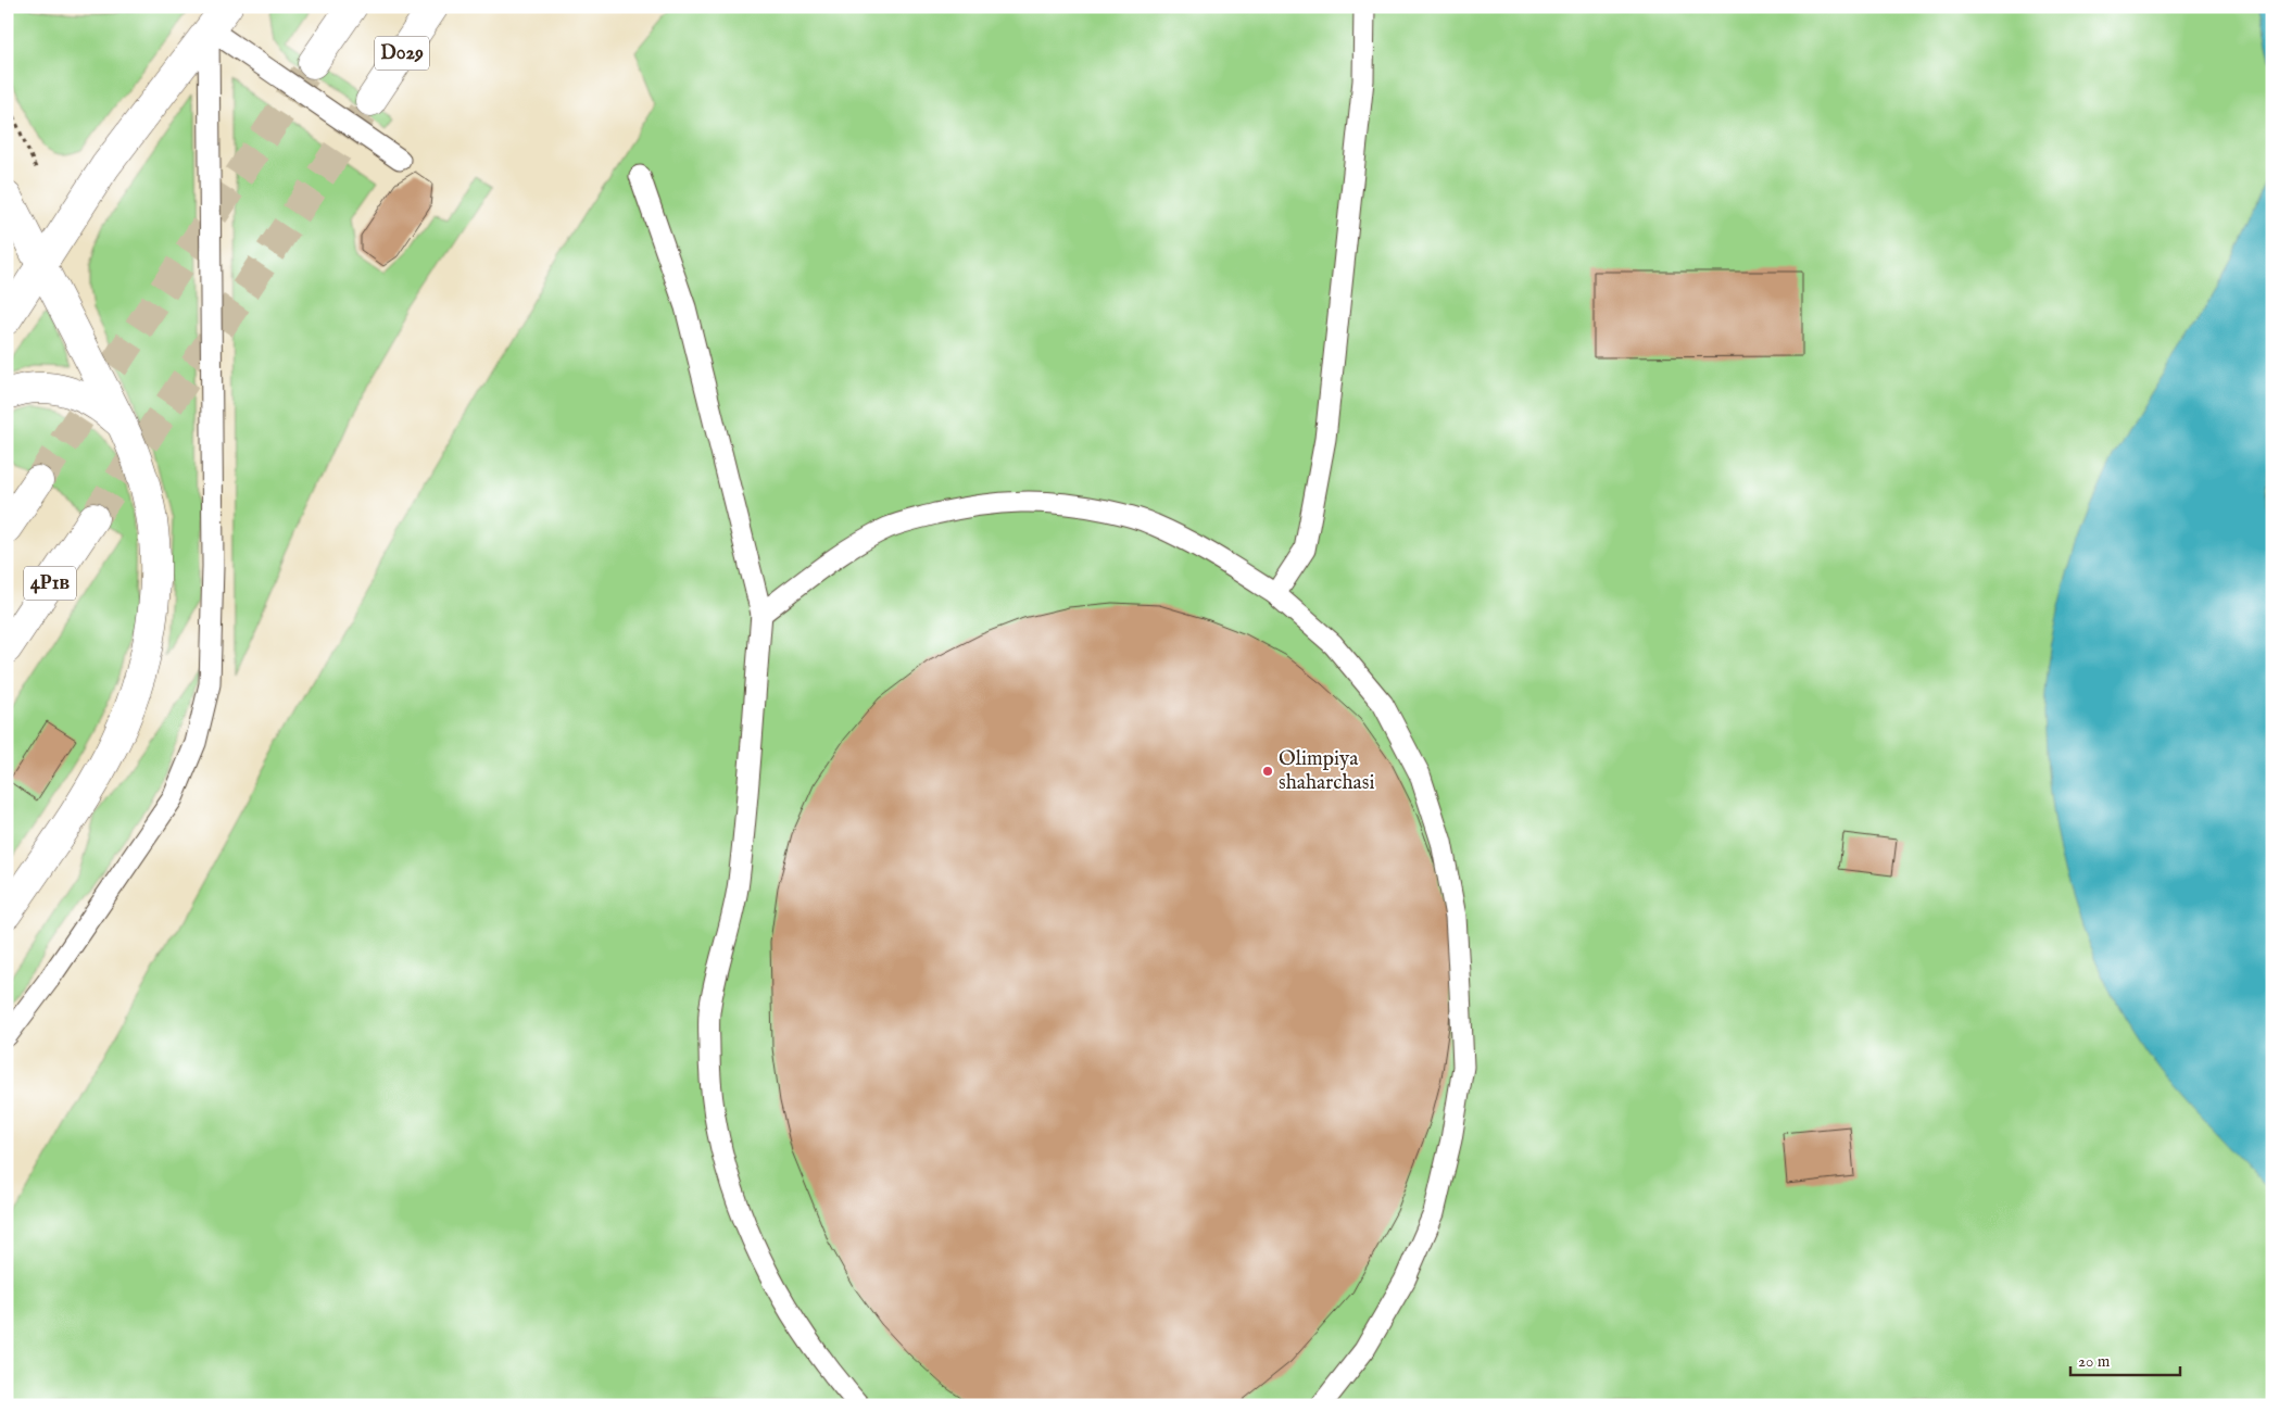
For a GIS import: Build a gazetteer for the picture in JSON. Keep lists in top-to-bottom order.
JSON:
{
  "streets": {
    "main road": ["D029", "4Р1в"]
  },
  "places": ["Olimpiya shaharchasi"],
  "scale_bar": "20 m"
}
